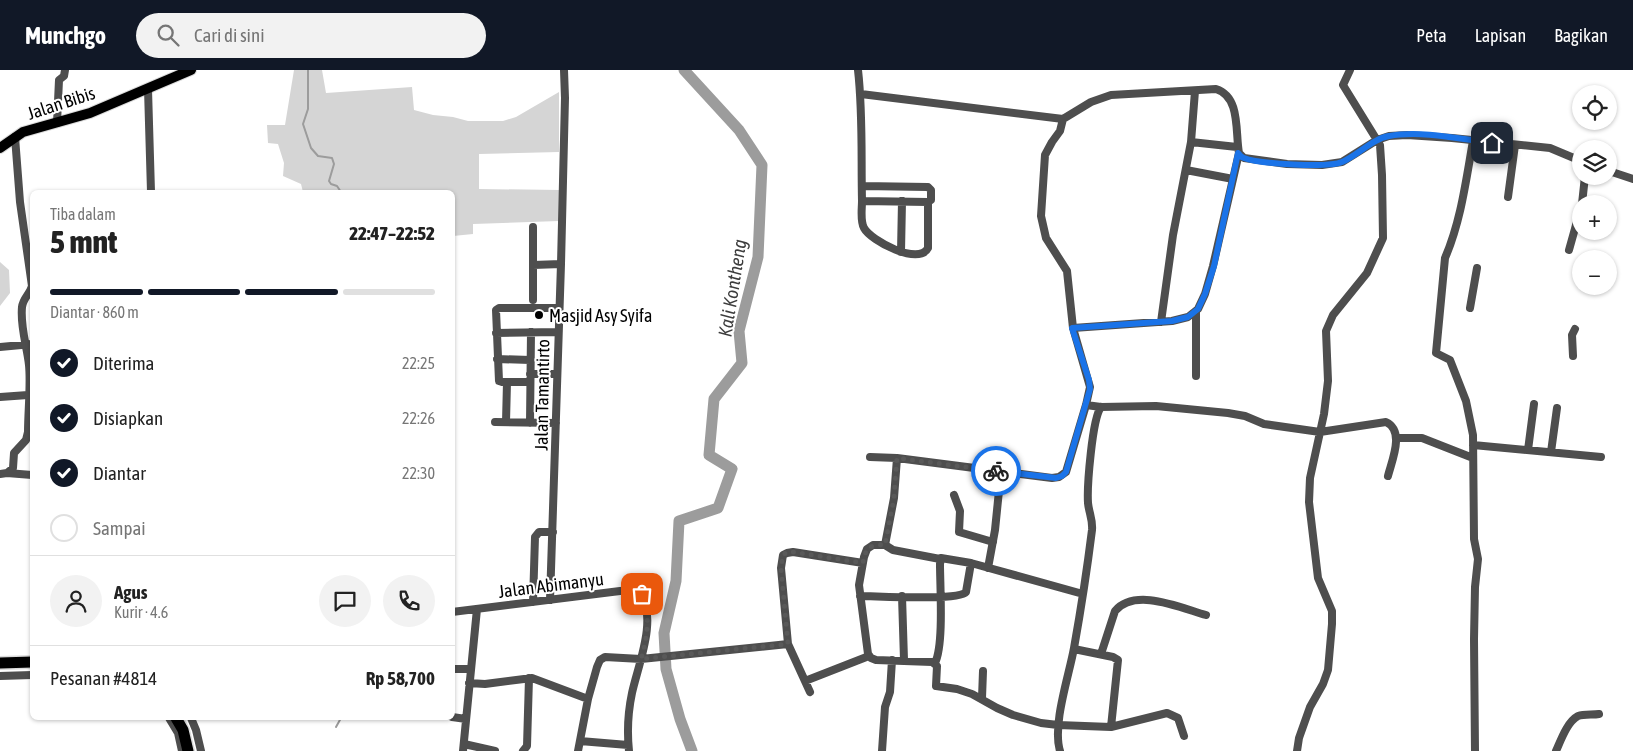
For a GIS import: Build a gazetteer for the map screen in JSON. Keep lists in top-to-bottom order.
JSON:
{
  "streets": {
    "main road": ["Jalan Bibis"],
    "street": ["Jalan Tamantirto", "Jalan Abimanyu"]
  },
  "crossings": [
    ["Jalan Tamantirto", "Jalan Abimanyu"]
  ],
  "water": ["Kali Kontheng"],
  "places": ["Masjid Asy Syifa"],
  "page": {
    "header": "Munchgo",
    "search": "Cari di sini",
    "nav": ["Peta", "Lapisan", "Bagikan"],
    "map_buttons": ["+", "−"],
    "heading": ["5 mnt", "Tiba dalam", "22:47–22:52"],
    "panel": [
      "Agus",
      "Kurir · 4.6",
      "Pesanan #4814",
      "Rp 58,700"
    ],
    "bar": "Diantar · 860 m",
    "list": [
      ["Diterima", "22:25"],
      ["Disiapkan", "22:26"],
      ["Diantar", "22:30"],
      "Sampai"
    ]
  }
}
